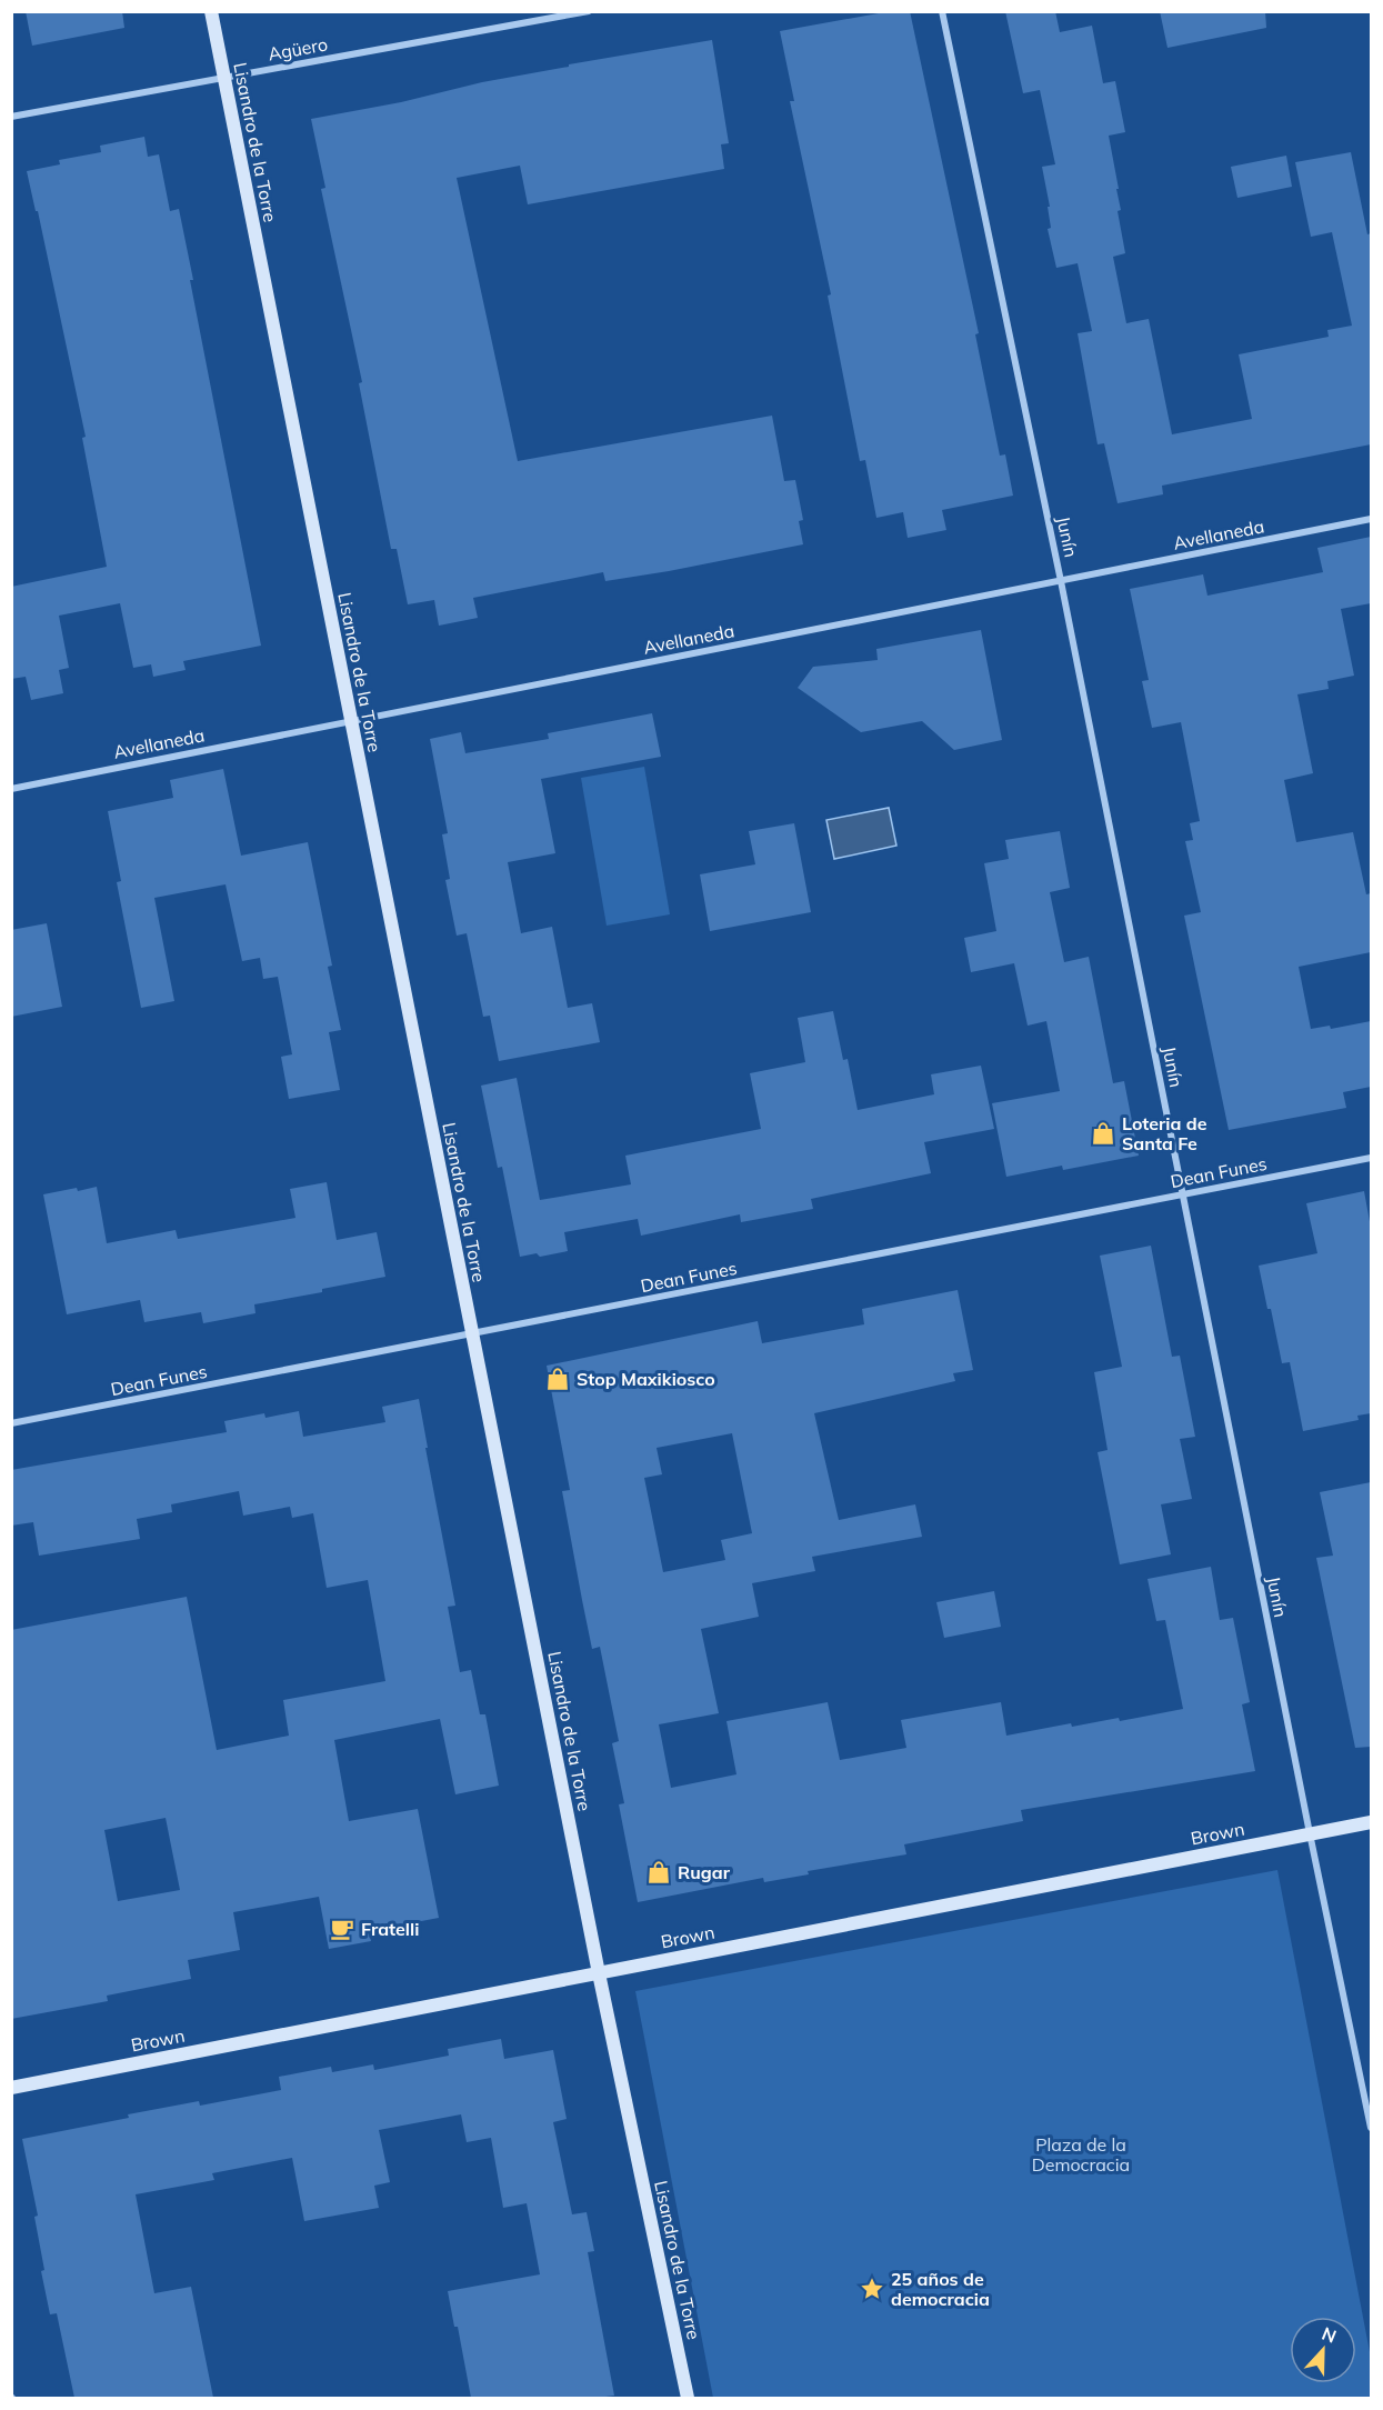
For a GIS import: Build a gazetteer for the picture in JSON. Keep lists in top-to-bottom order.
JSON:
{
  "streets": {
    "main road": ["Lisandro de la Torre", "Brown"],
    "street": [
      "Agüero",
      "Avellaneda",
      "Junín",
      "Dean Funes"
    ]
  },
  "crossings": [
    ["Agüero", "Lisandro de la Torre"],
    ["Lisandro de la Torre", "Avellaneda"],
    ["Lisandro de la Torre", "Dean Funes"],
    ["Lisandro de la Torre", "Brown"],
    ["Avellaneda", "Junín"],
    ["Junín", "Dean Funes"],
    ["Junín", "Brown"]
  ],
  "parks": ["Plaza de la Democracia"],
  "places": {
    "shop": ["Loteria de Santa Fe", "Stop Maxikiosco", "Rugar"],
    "cafe": ["Fratelli"],
    "place": ["25 años de democracia"]
  },
  "north": "top"
}
